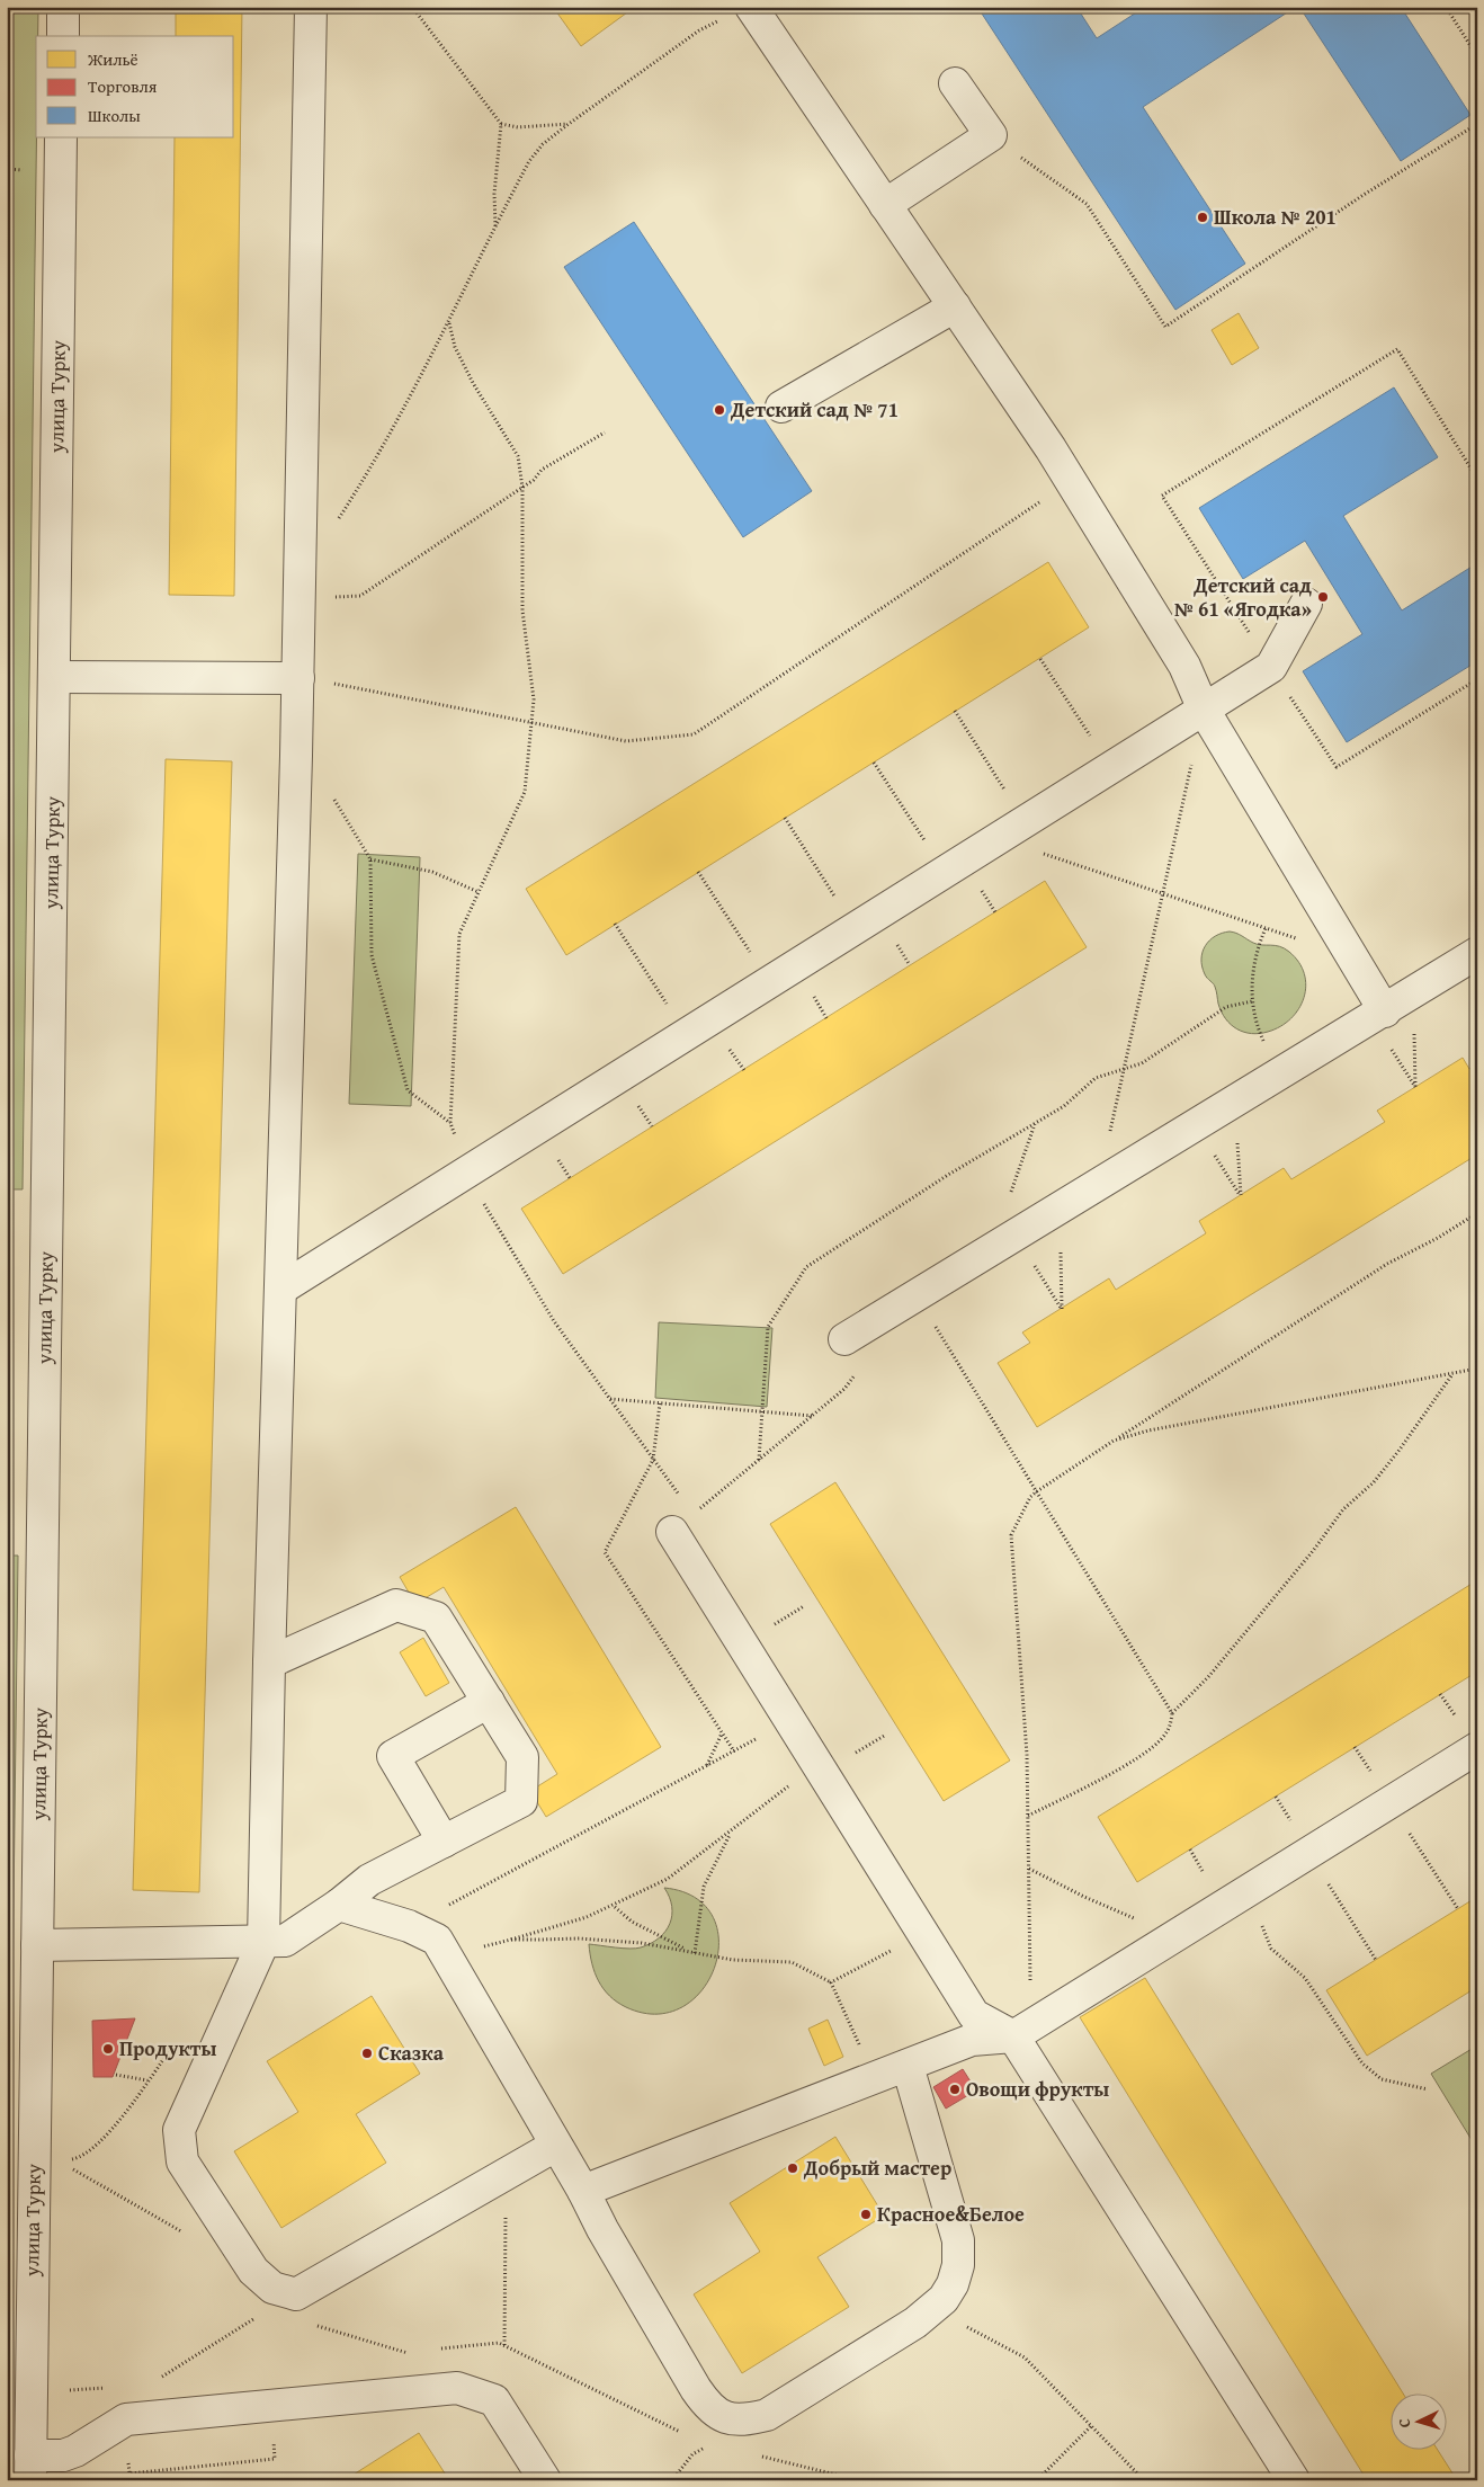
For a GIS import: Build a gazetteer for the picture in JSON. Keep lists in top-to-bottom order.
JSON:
{
  "streets": {
    "street": ["улица Турку"]
  },
  "places": [
    "Школа № 201",
    "Детский сад № 71",
    "Детский сад № 61 «Ягодка»",
    "Продукты",
    "Сказка",
    "Овощи фрукты",
    "Добрый мастер",
    "Красное&Белое"
  ],
  "legend": ["Жильё", "Торговля", "Школы"],
  "north": "left"
}
